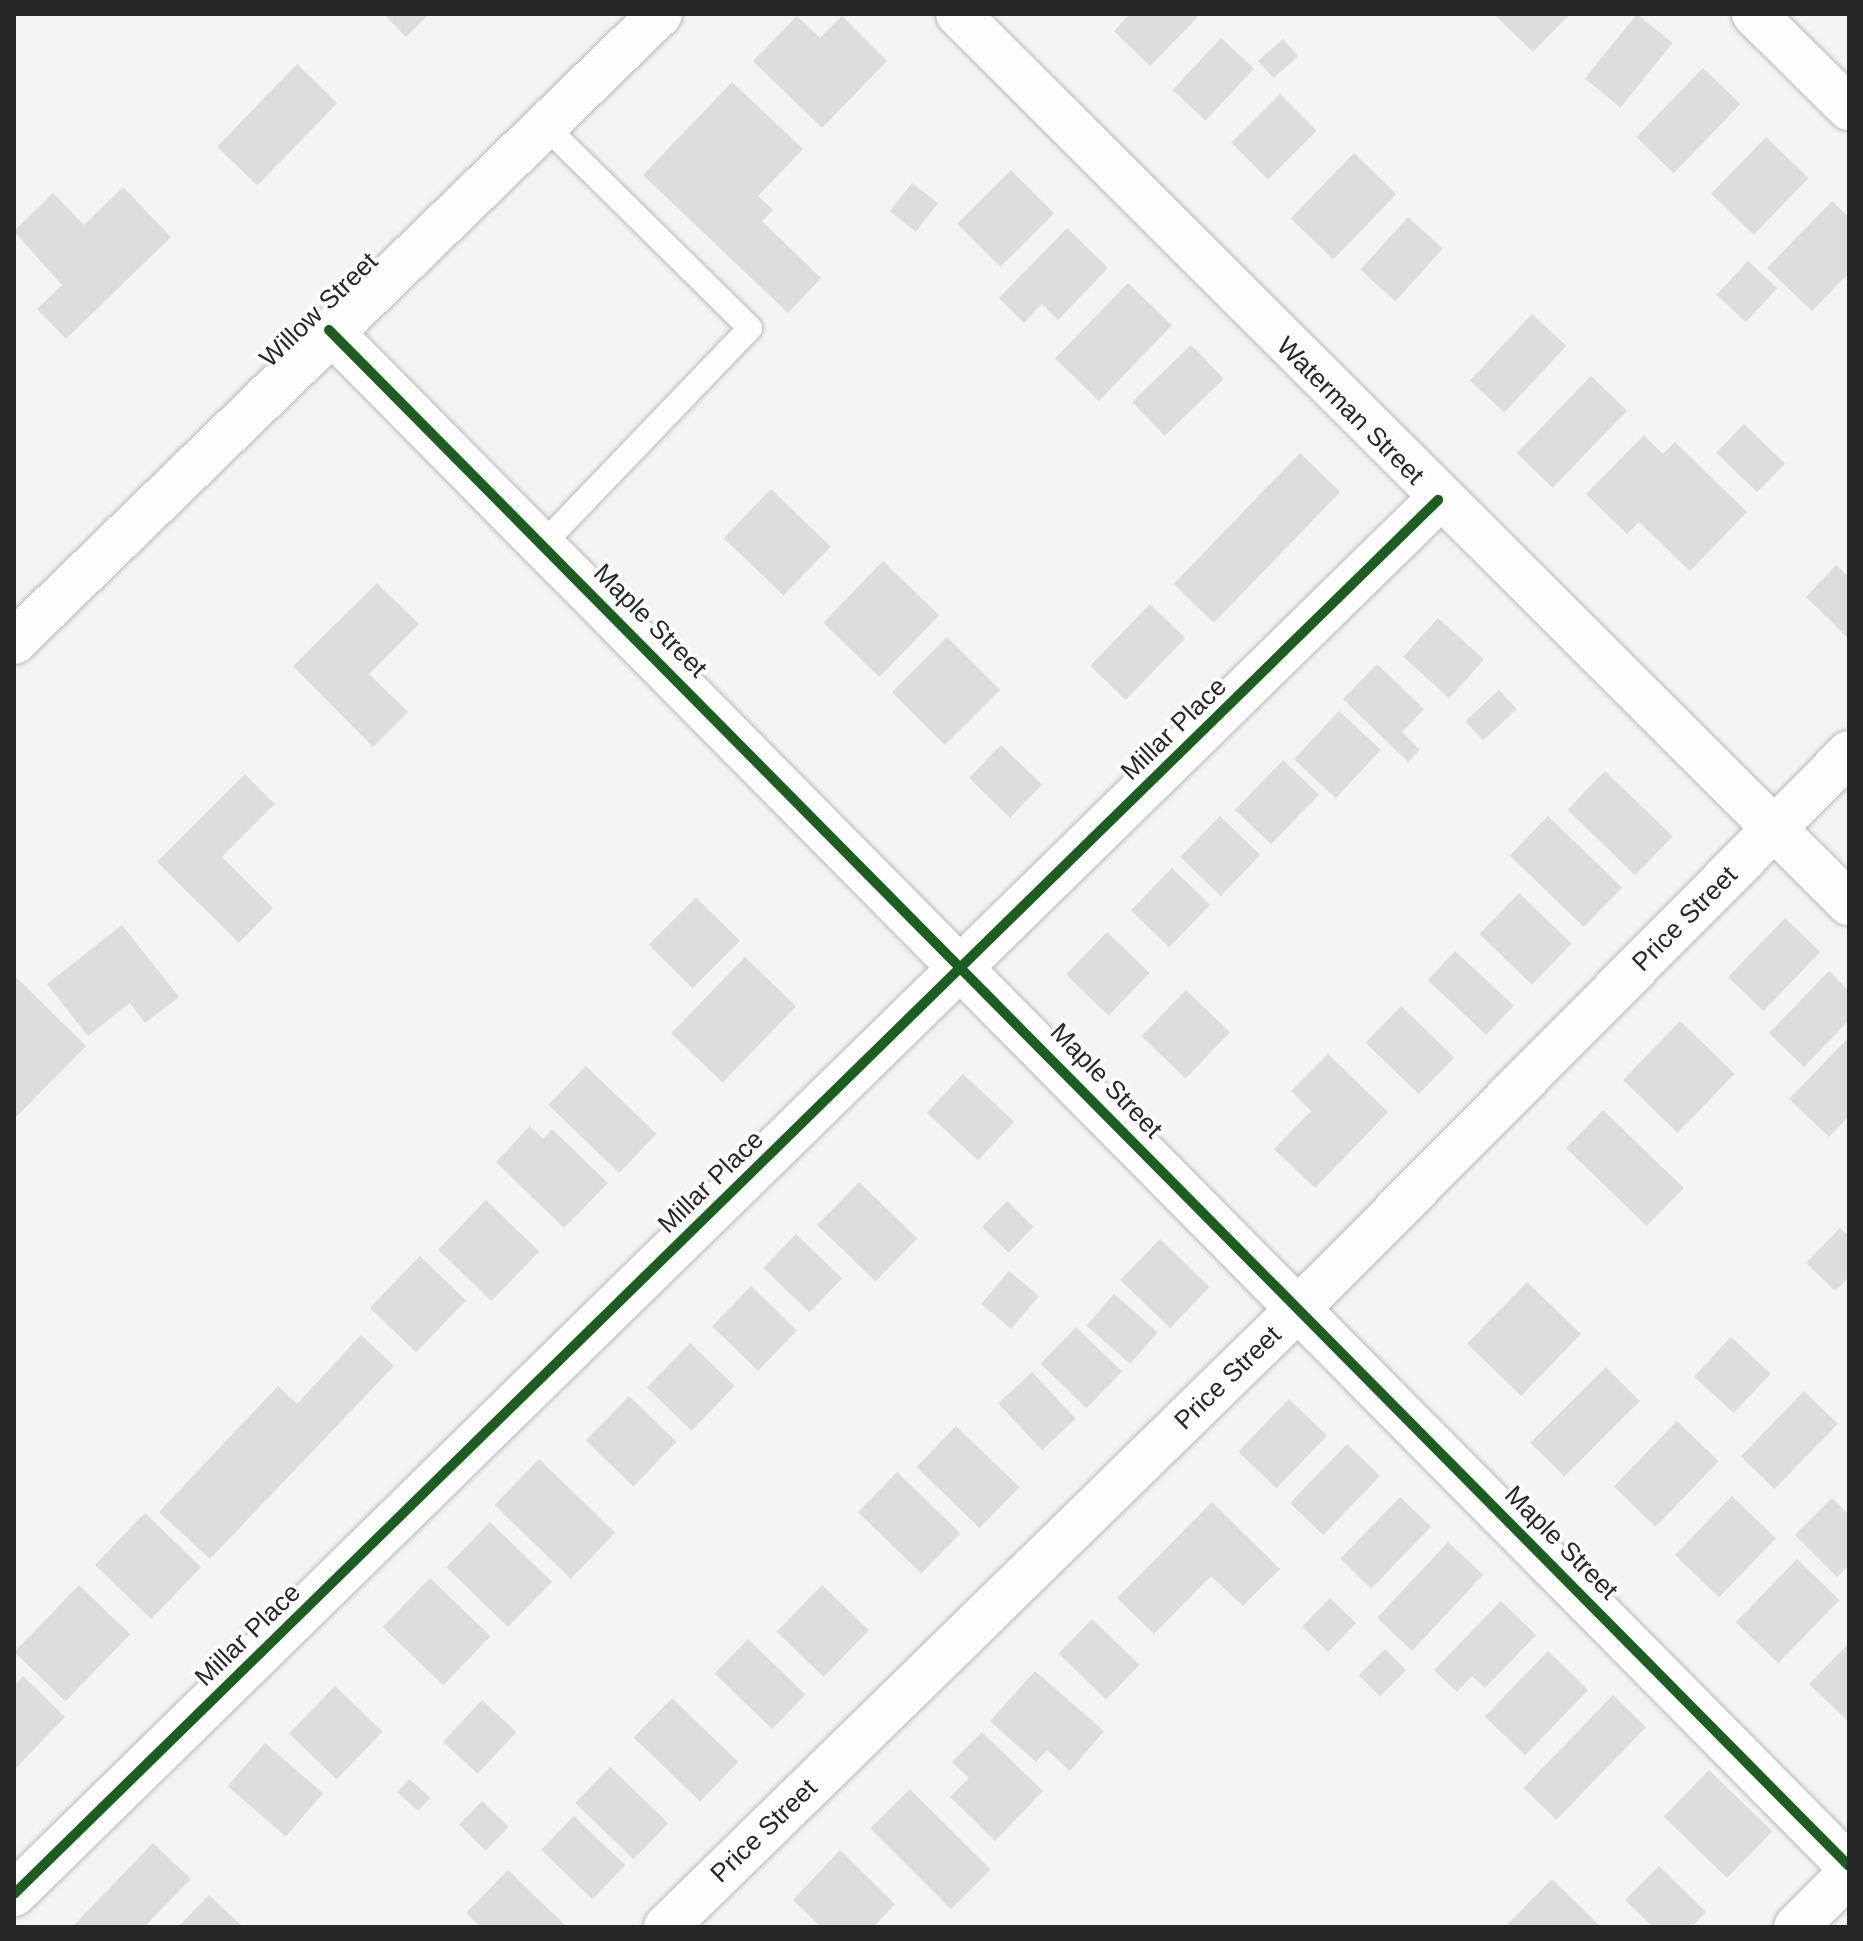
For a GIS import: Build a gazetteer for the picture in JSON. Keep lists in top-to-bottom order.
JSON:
{
  "streets": {
    "street": [
      "Willow Street",
      "Waterman Street",
      "Maple Street",
      "Millar Place",
      "Price Street"
    ]
  },
  "crossings": [
    ["Willow Street", "Maple Street"],
    ["Waterman Street", "Millar Place"],
    ["Waterman Street", "Price Street"],
    ["Maple Street", "Millar Place"],
    ["Maple Street", "Price Street"]
  ]
}
